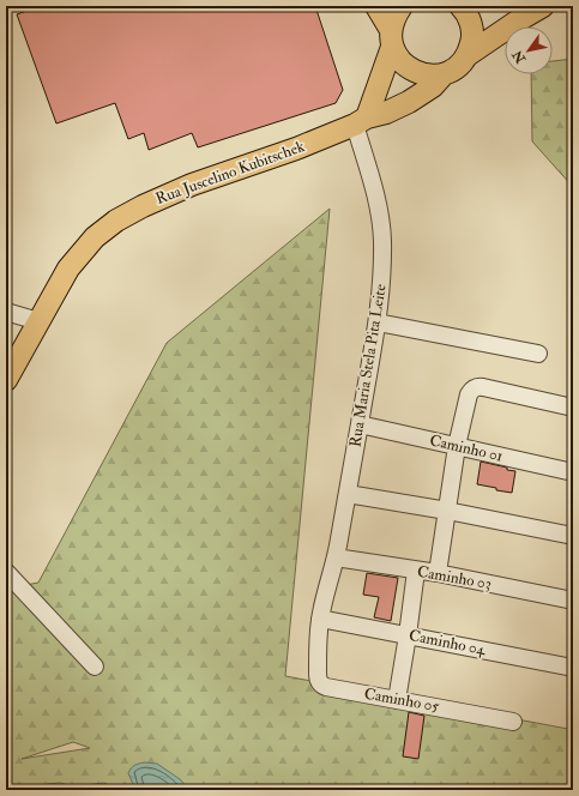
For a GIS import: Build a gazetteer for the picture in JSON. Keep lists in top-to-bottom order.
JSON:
{
  "streets": {
    "main road": ["Rua Juscelino Kubitschek"],
    "street": [
      "Rua Maria Stela Pita Leite",
      "Caminho 01",
      "Caminho 03",
      "Caminho 04",
      "Caminho 05"
    ]
  },
  "crossings": [
    ["Rua Juscelino Kubitschek", "Rua Maria Stela Pita Leite"],
    ["Rua Maria Stela Pita Leite", "Caminho 01"],
    ["Rua Maria Stela Pita Leite", "Caminho 03"],
    ["Rua Maria Stela Pita Leite", "Caminho 04"],
    ["Rua Maria Stela Pita Leite", "Caminho 05"]
  ],
  "north": "bottom left"
}
